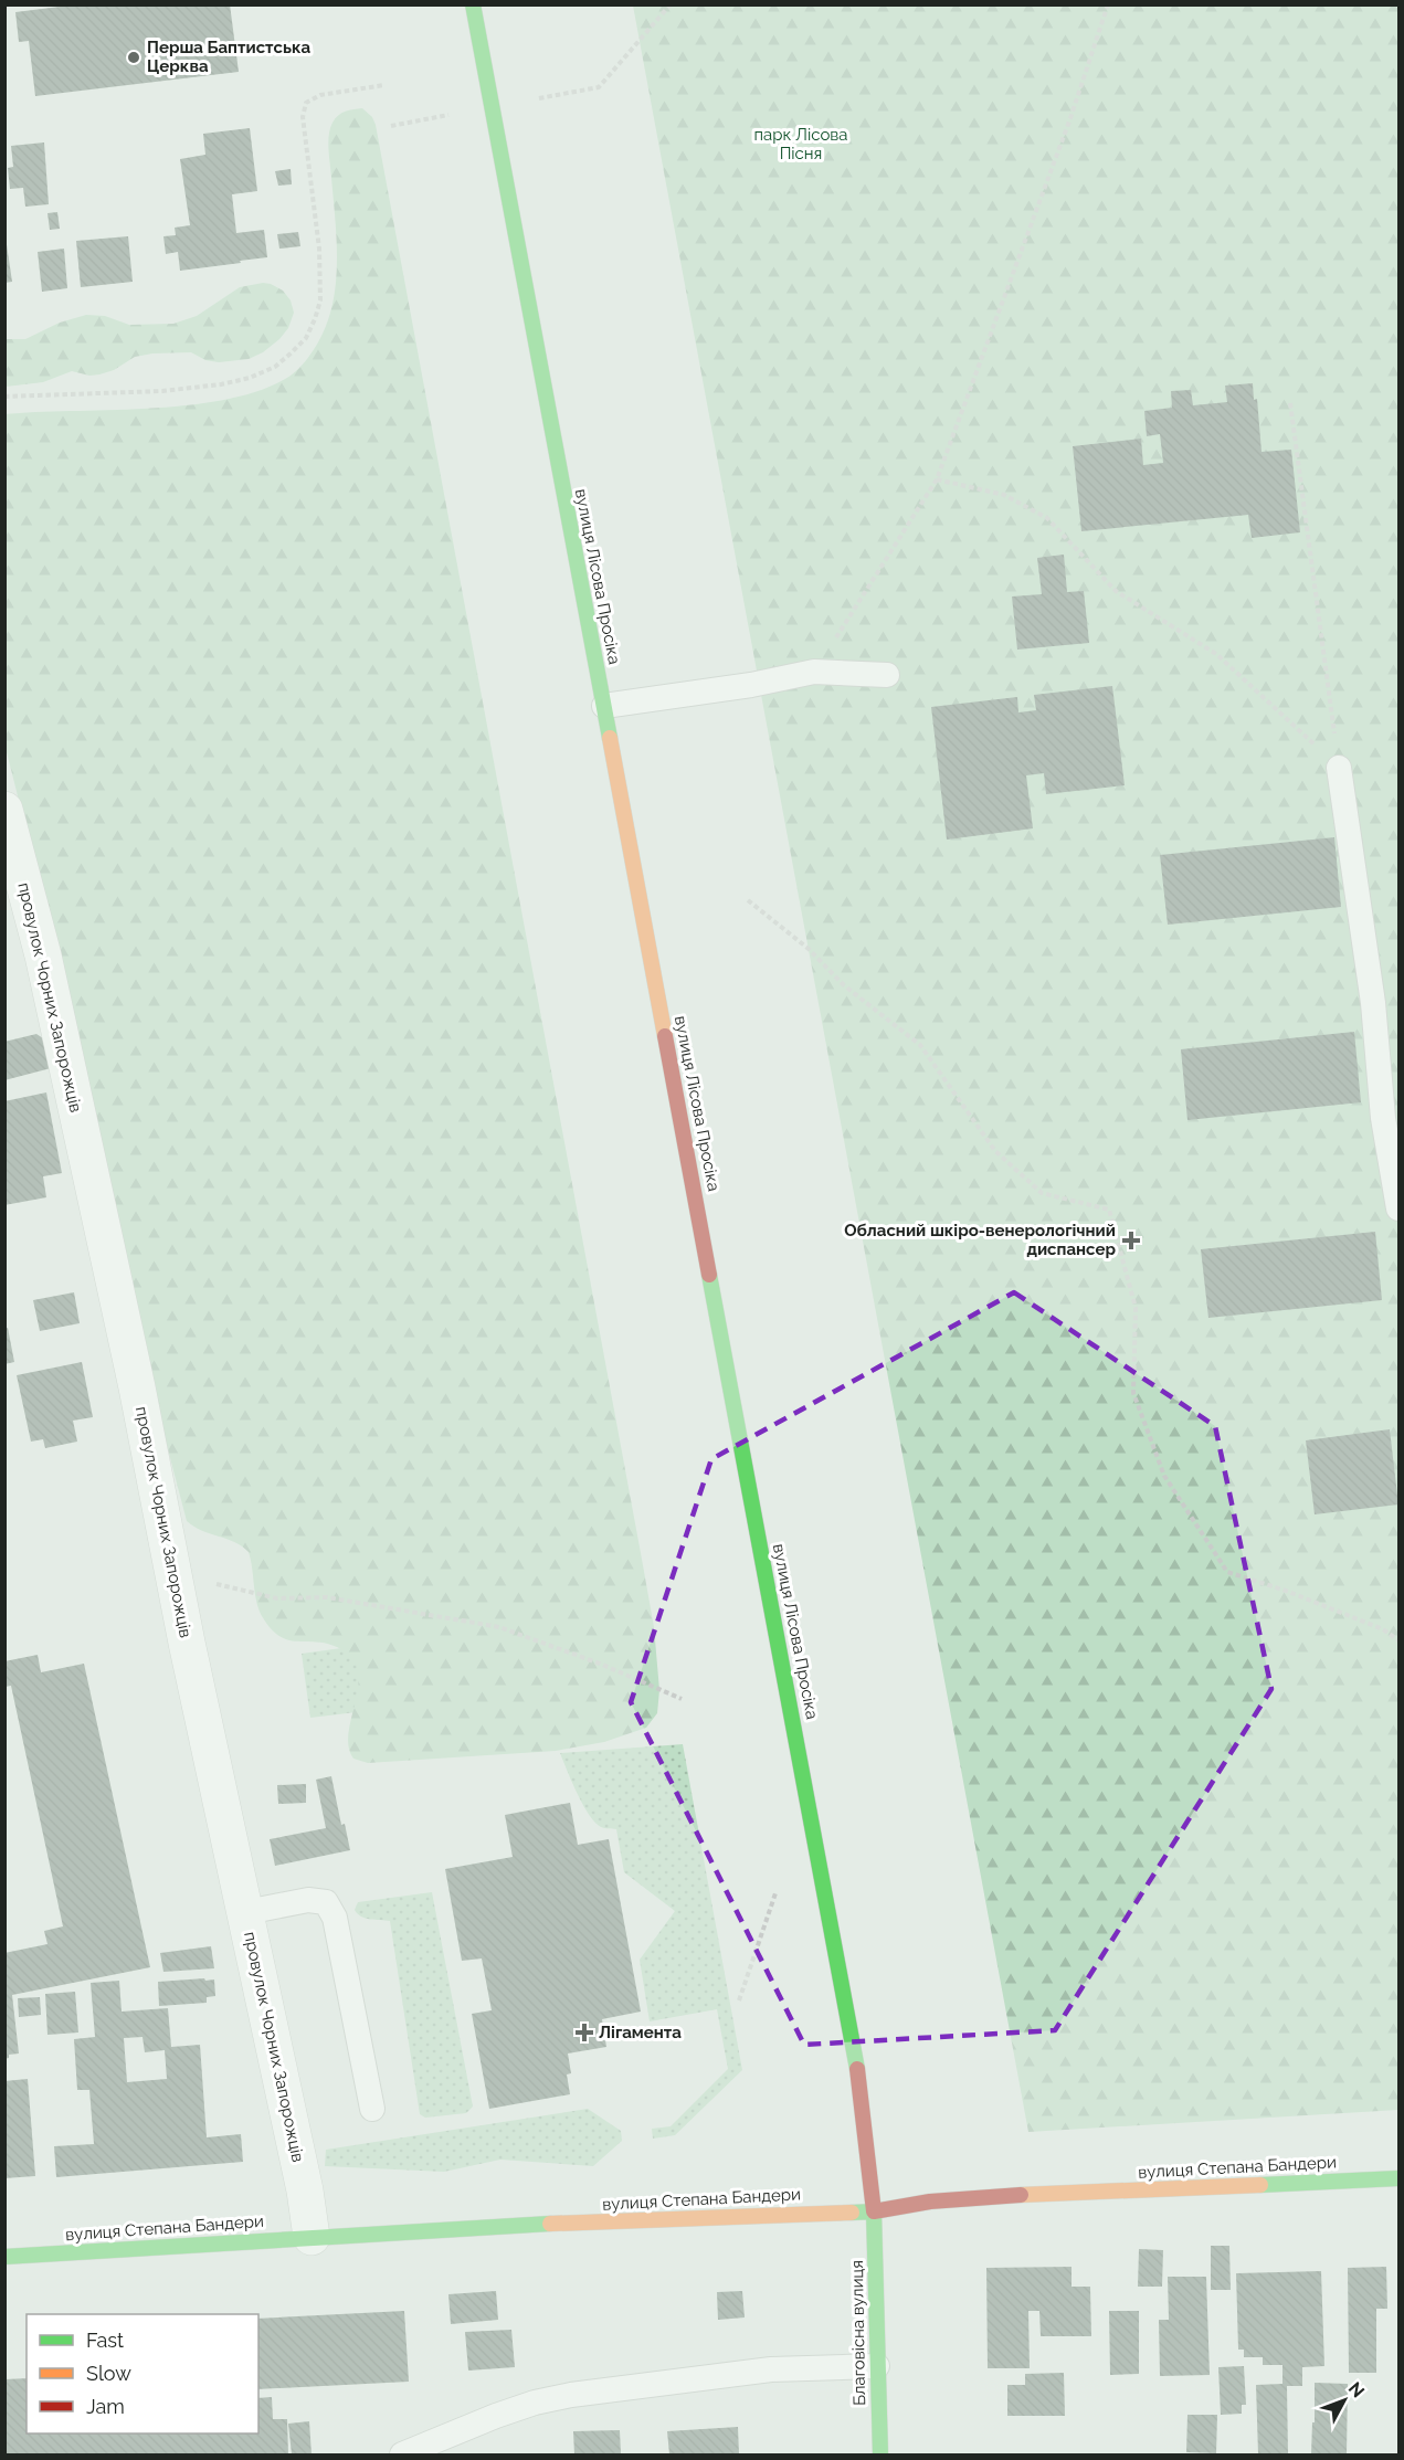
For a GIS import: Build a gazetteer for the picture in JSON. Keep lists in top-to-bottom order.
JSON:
{
  "streets": {
    "main road": ["вулиця Лісова Просіка", "вулиця Степана Бандери", "Благовісна вулиця"],
    "street": ["провулок Чорних Запорожців"]
  },
  "crossings": [
    ["вулиця Лісова Просіка", "вулиця Степана Бандери"],
    ["вулиця Лісова Просіка", "Благовісна вулиця"],
    ["провулок Чорних Запорожців", "вулиця Степана Бандери"],
    ["вулиця Степана Бандери", "Благовісна вулиця"]
  ],
  "parks": ["парк Лісова Пісня"],
  "places": {
    "other": ["Перша Баптистська Церква"],
    "health": ["Обласний шкіро-венерологічний диспансер", "Лігамента"]
  },
  "legend": ["Fast", "Slow", "Jam"],
  "north": "top right"
}
